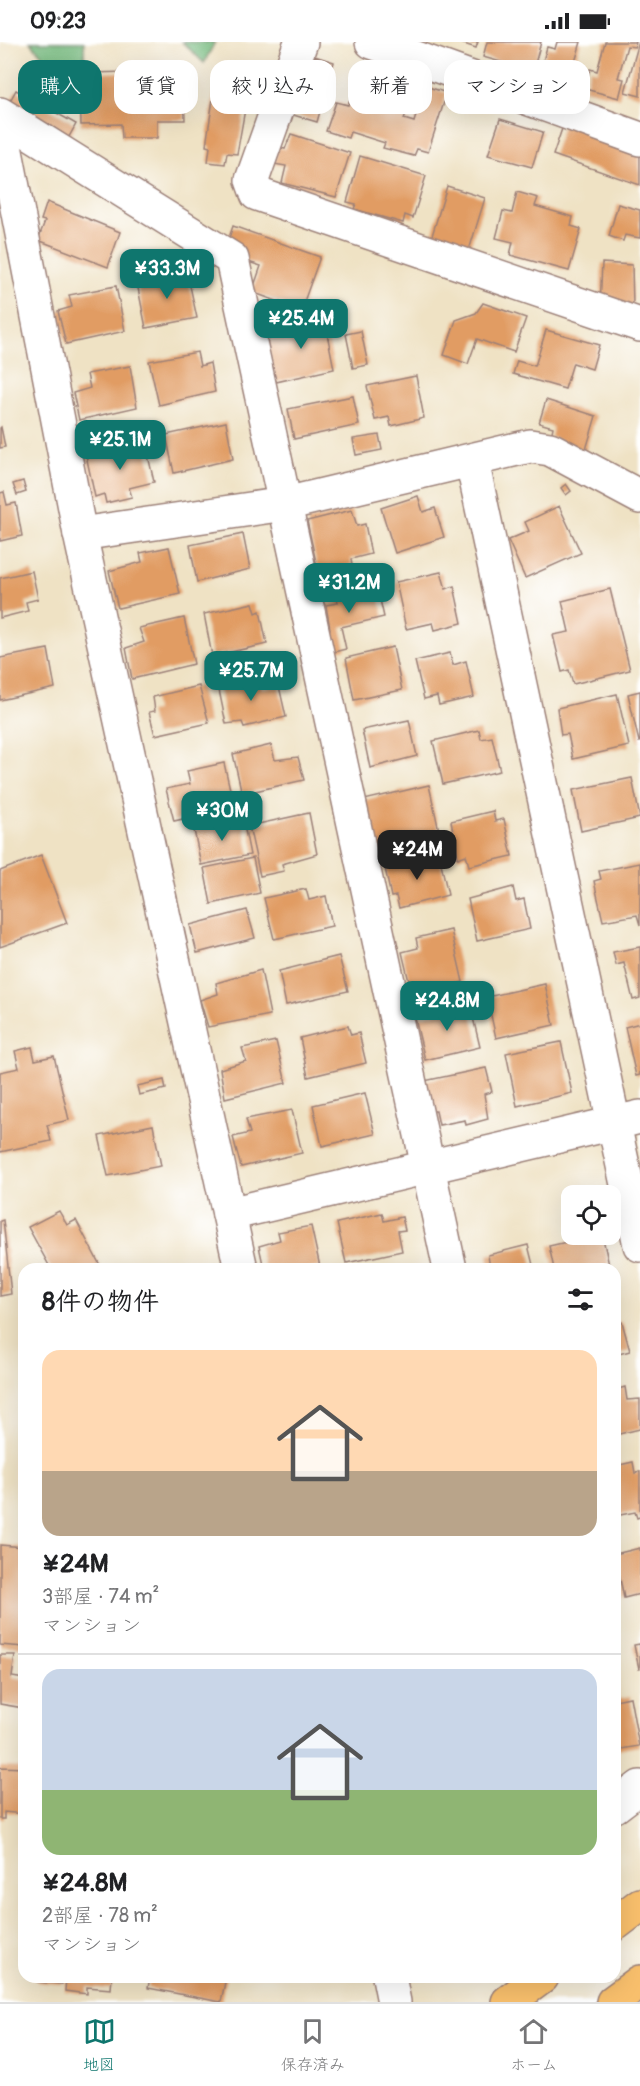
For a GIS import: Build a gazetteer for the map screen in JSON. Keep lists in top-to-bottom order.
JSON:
{
  "page": {
    "status": "09:23",
    "chip": [
      "購入",
      "賃貸",
      "絞り込み",
      "新着",
      "マンション"
    ],
    "price": [
      "¥33.3M",
      "¥25.4M",
      "¥25.1M",
      "¥31.2M",
      "¥25.7M",
      "¥30M",
      "¥24M",
      "¥24.8M"
    ],
    "heading": "8件の物件",
    "list": [
      {
        "name": "¥24M",
        "note": "3部屋 · 74 m² · マンション"
      },
      {
        "name": "¥24.8M",
        "note": "2部屋 · 78 m² · マンション"
      }
    ],
    "tabs": ["地図", "保存済み", "ホーム"]
  }
}
